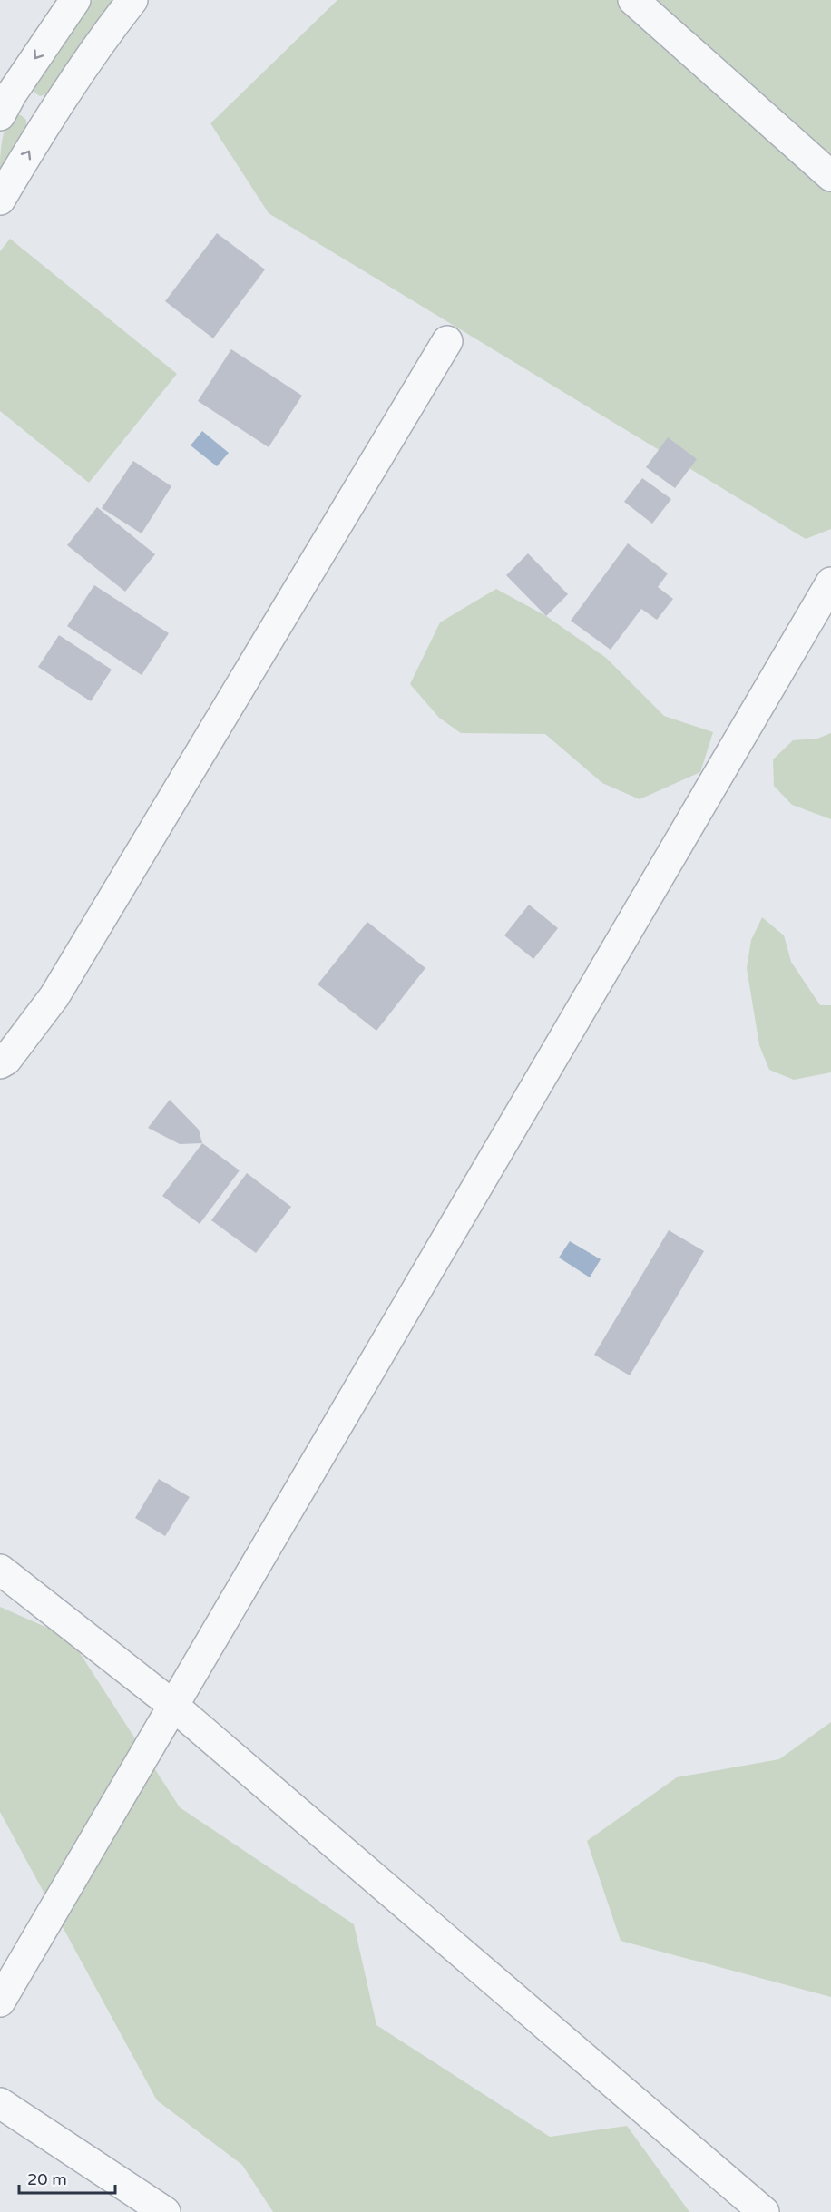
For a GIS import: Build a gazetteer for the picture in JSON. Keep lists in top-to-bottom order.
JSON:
{
  "scale_bar": "20 m"
}
